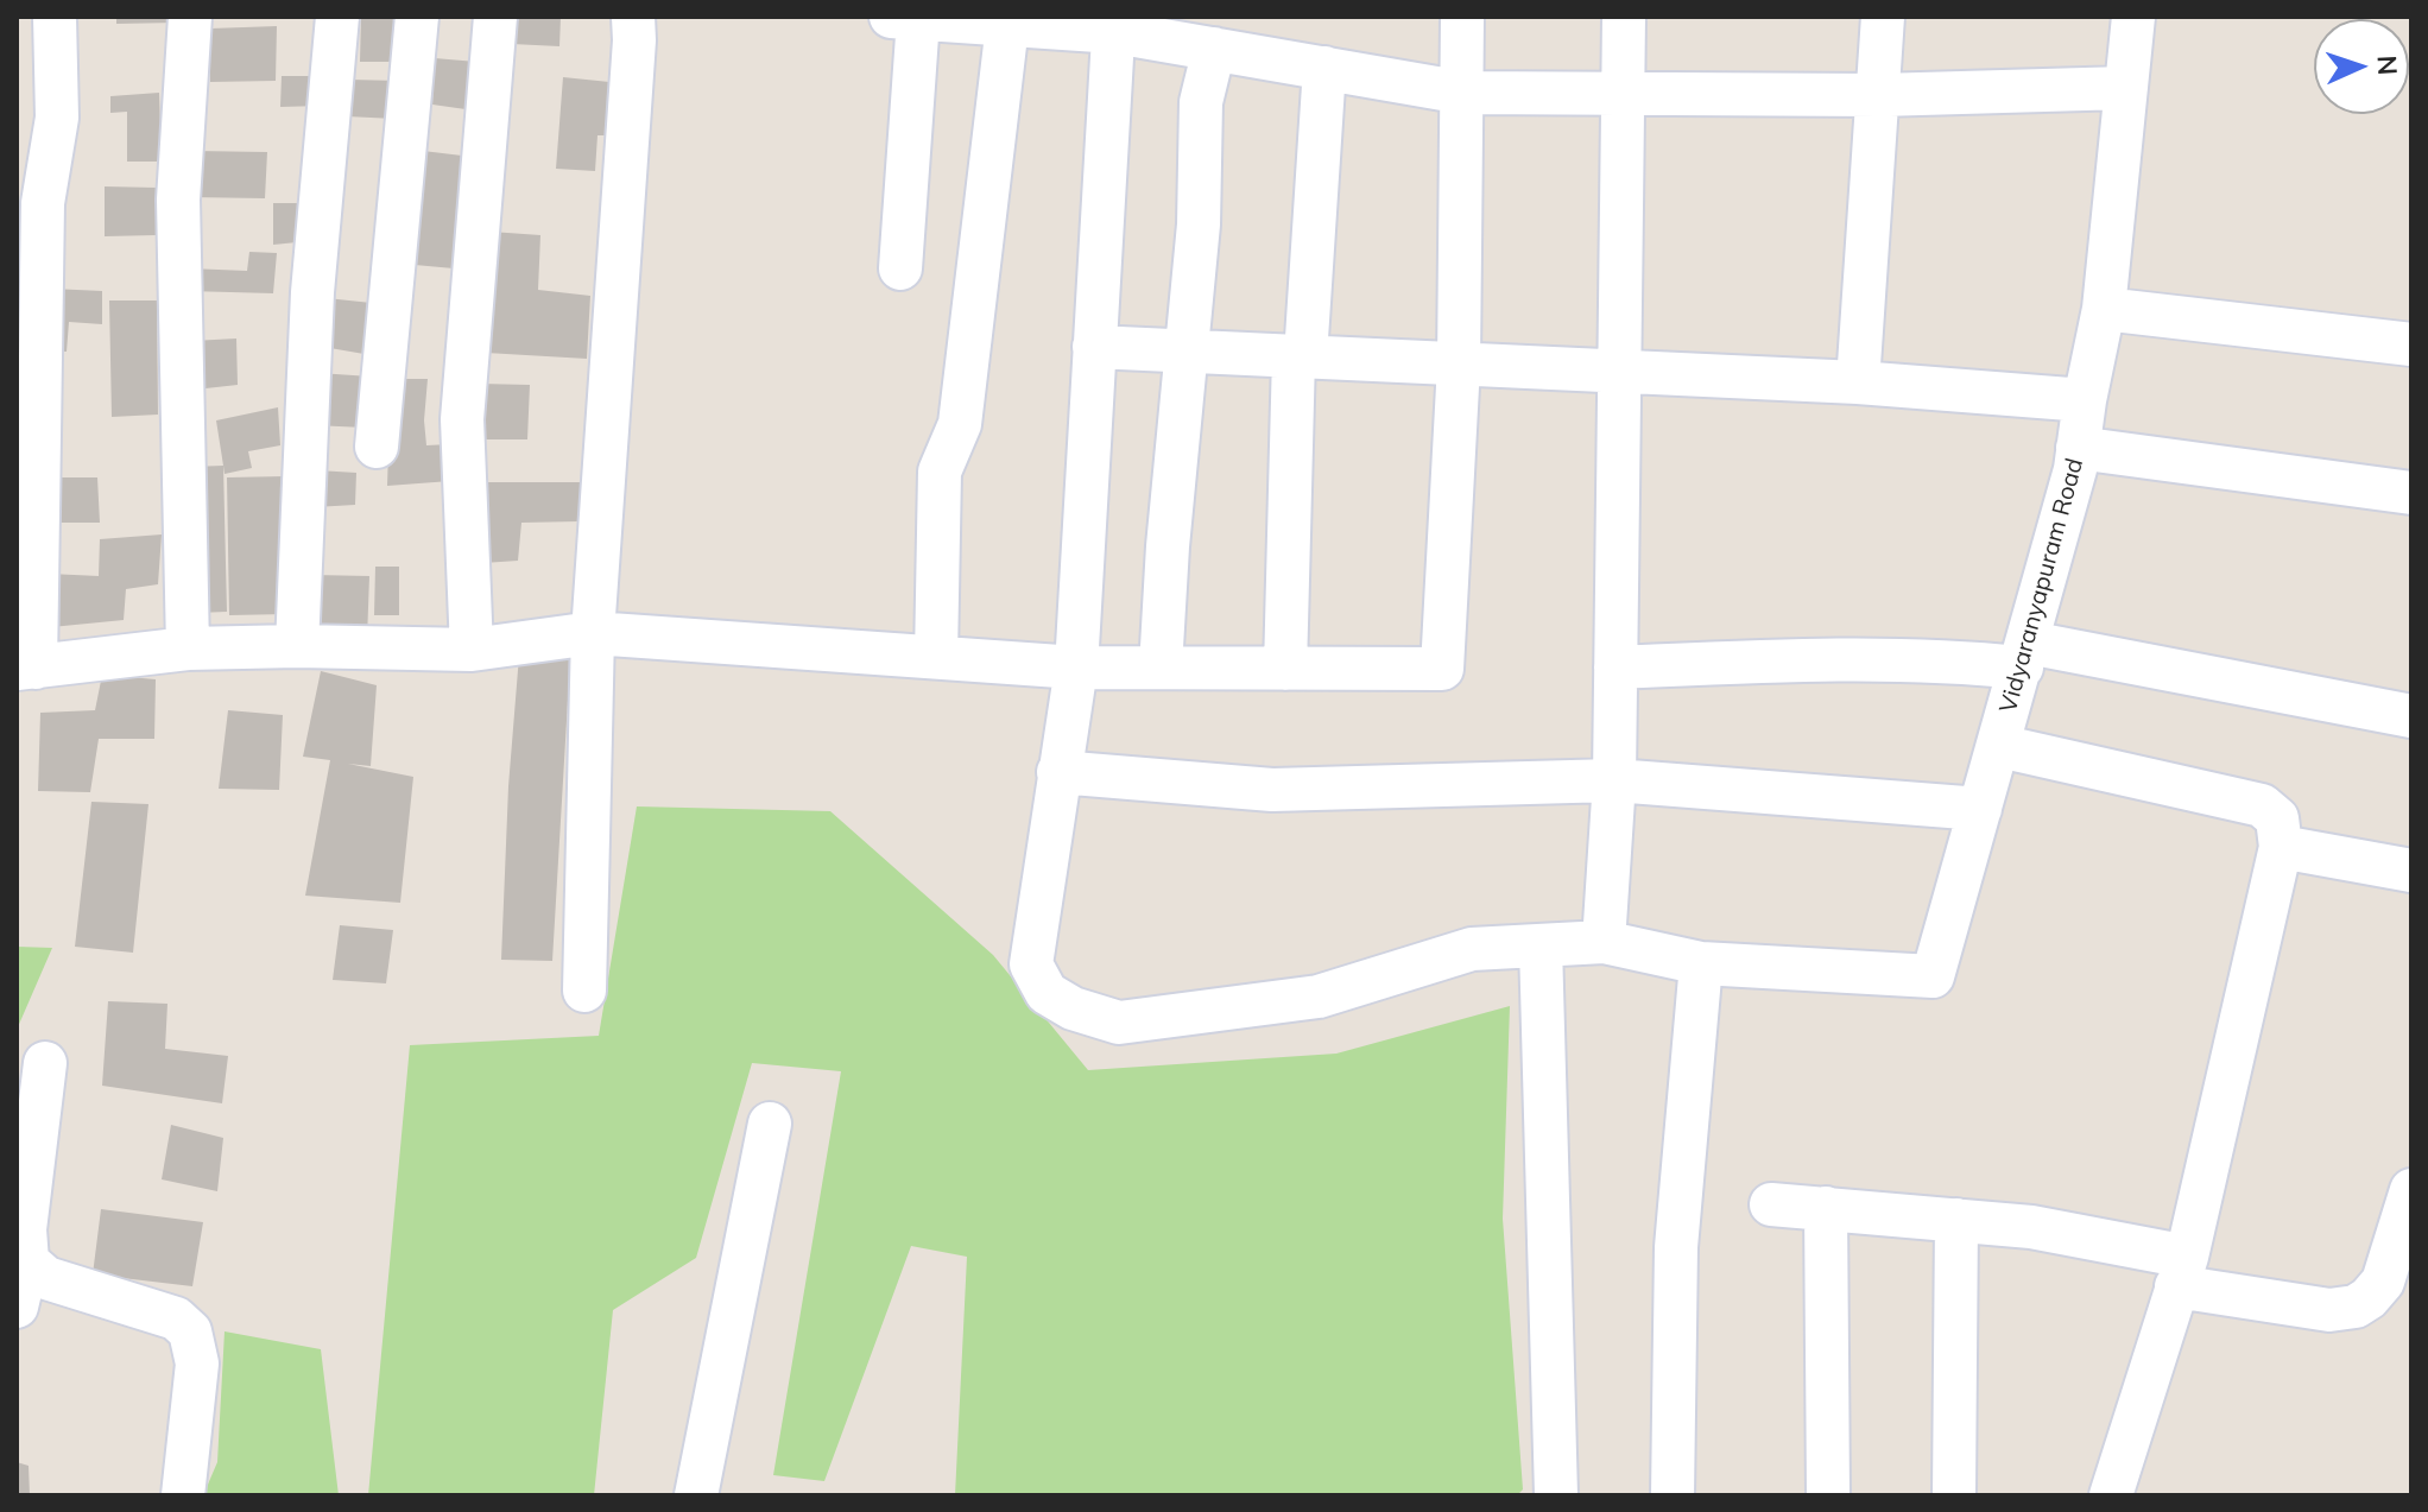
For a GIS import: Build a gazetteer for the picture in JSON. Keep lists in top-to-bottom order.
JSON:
{
  "streets": {
    "street": ["Vidyaranyapuram Road"]
  },
  "north": "right"
}
